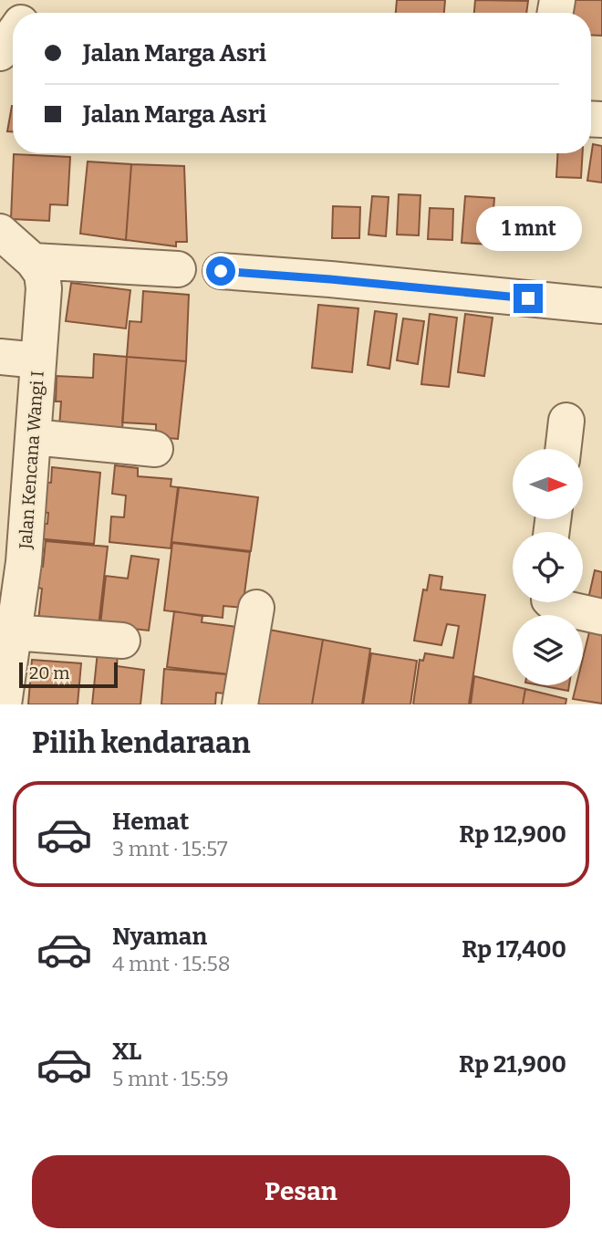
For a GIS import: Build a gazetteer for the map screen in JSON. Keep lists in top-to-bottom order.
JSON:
{
  "streets": {
    "street": ["Jalan Kencana Wangi I"]
  },
  "scale_bar": "20 m",
  "north": "right",
  "page": {
    "banner": ["Jalan Marga Asri", "Jalan Marga Asri"],
    "bubble": "1 mnt",
    "scale": "20 m",
    "heading": "Pilih kendaraan",
    "list": [
      {
        "name": "Hemat",
        "note": "3 mnt · 15:57",
        "value": "Rp 12,900"
      },
      {
        "name": "Nyaman",
        "note": "4 mnt · 15:58",
        "value": "Rp 17,400"
      },
      {
        "name": "XL",
        "note": "5 mnt · 15:59",
        "value": "Rp 21,900"
      }
    ],
    "buttons": "Pesan"
  }
}
